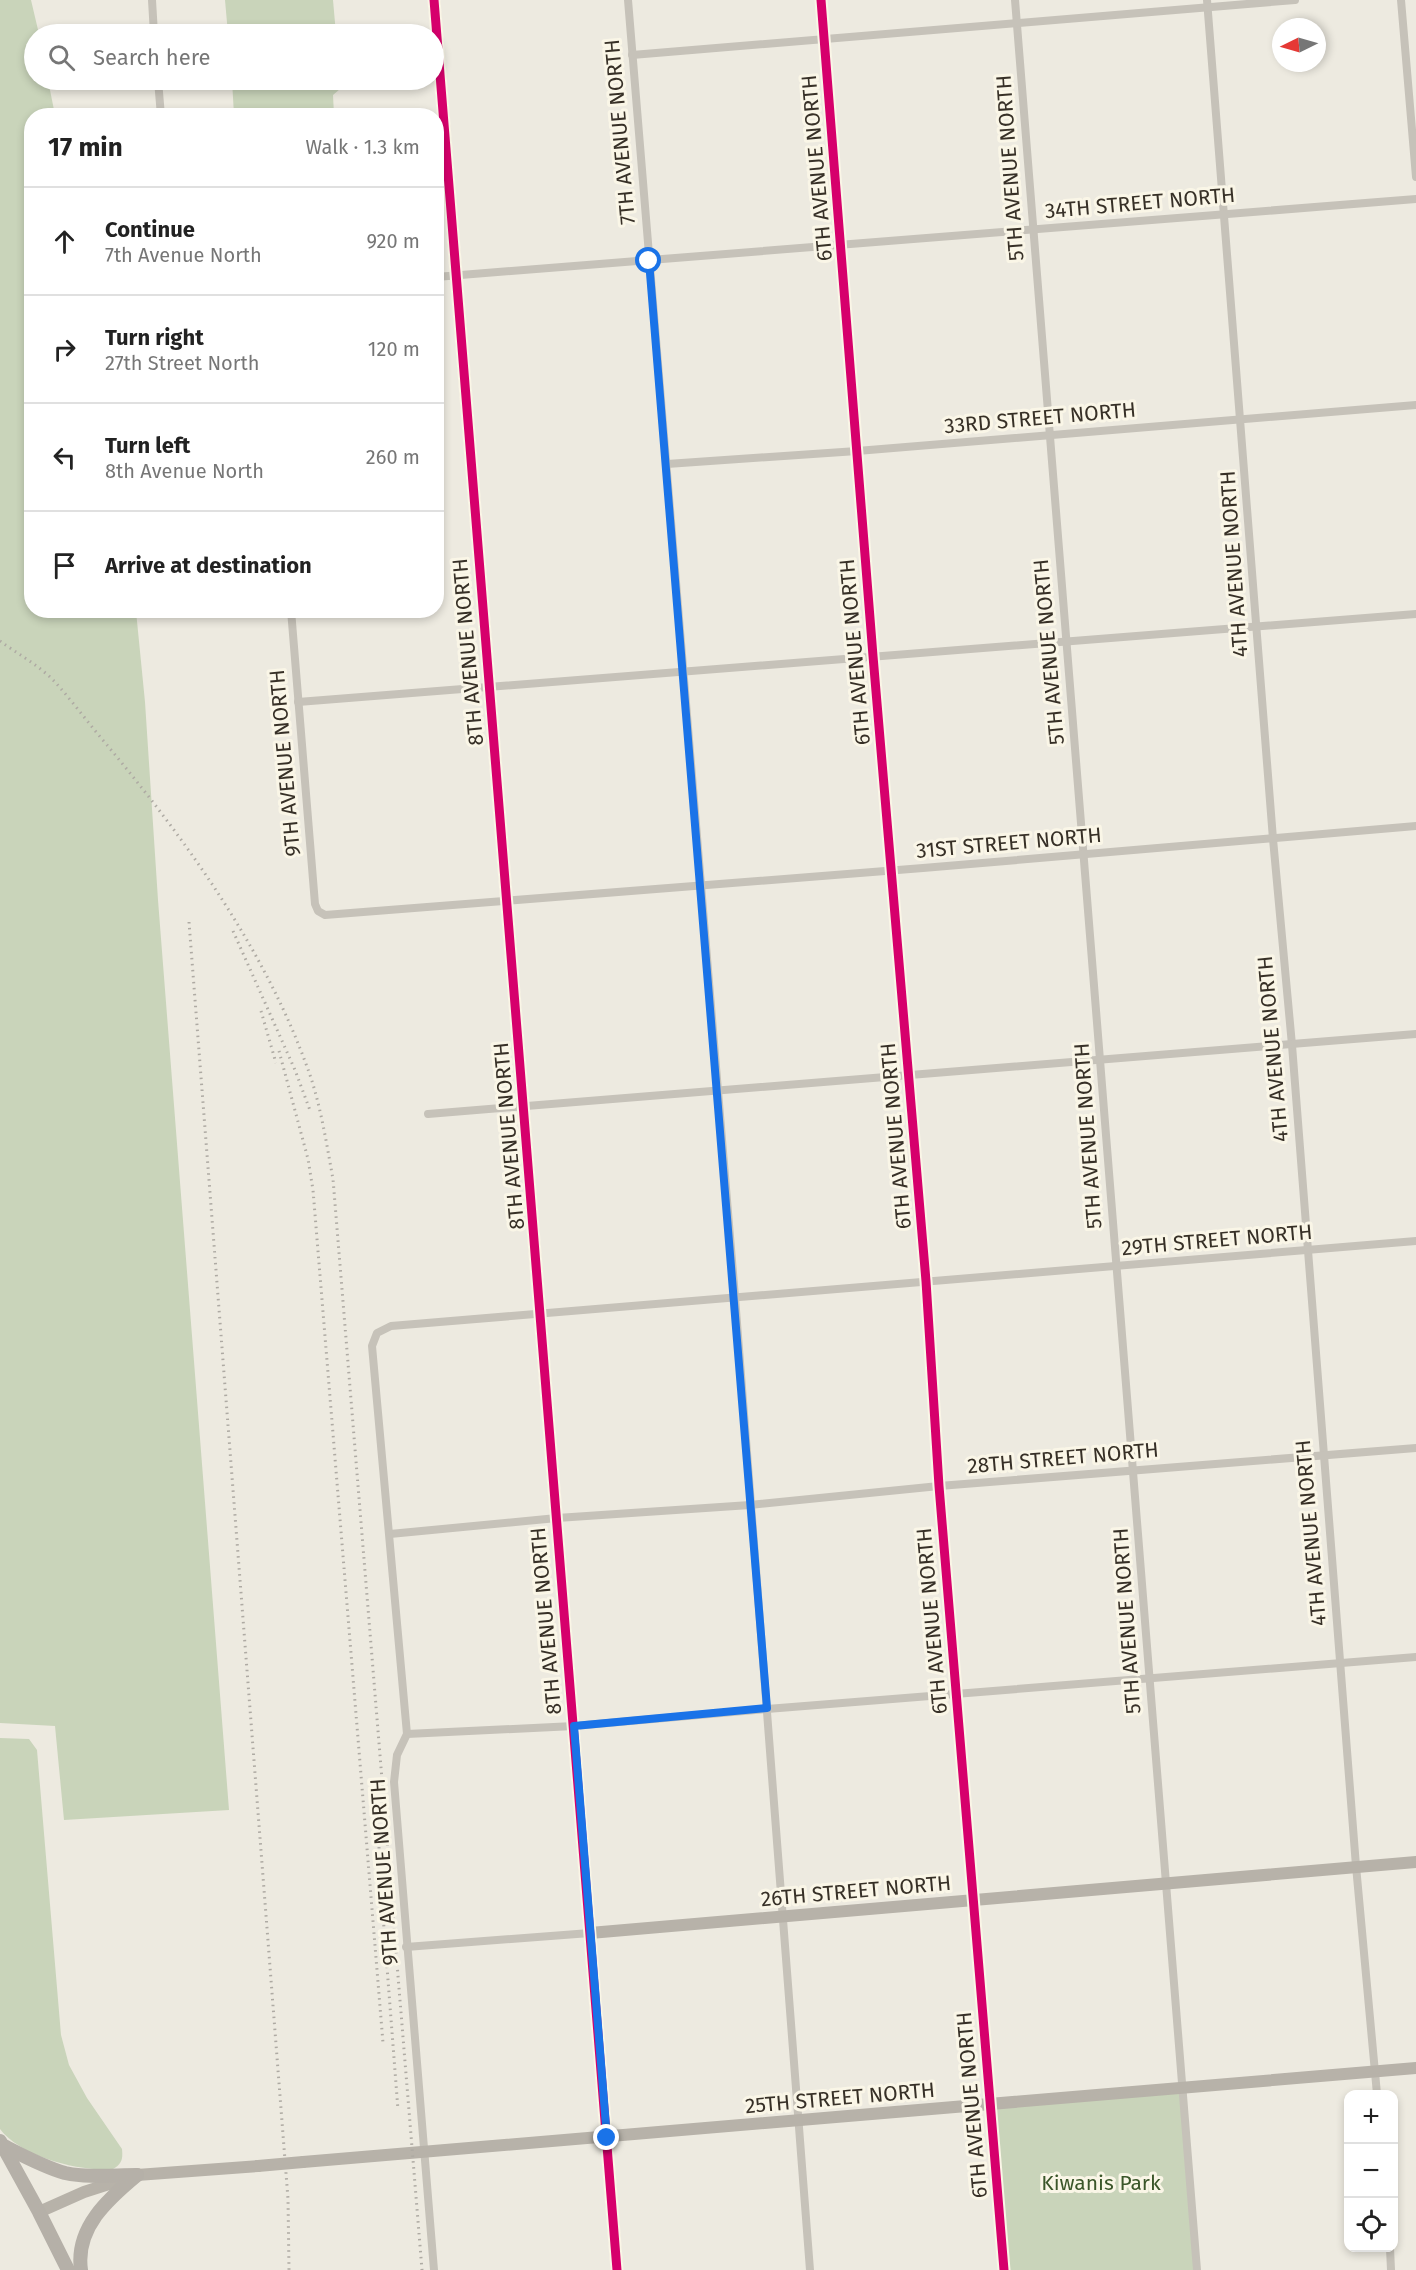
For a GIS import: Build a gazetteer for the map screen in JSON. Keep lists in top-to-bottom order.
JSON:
{
  "streets": {
    "street": [
      "7TH AVENUE NORTH",
      "6TH AVENUE NORTH",
      "5TH AVENUE NORTH",
      "34TH STREET NORTH",
      "33RD STREET NORTH",
      "4TH AVENUE NORTH",
      "8TH AVENUE NORTH",
      "9TH AVENUE NORTH",
      "31ST STREET NORTH",
      "29TH STREET NORTH",
      "28TH STREET NORTH",
      "26TH STREET NORTH",
      "25TH STREET NORTH"
    ]
  },
  "crossings": [
    ["7TH AVENUE NORTH", "34TH STREET NORTH"],
    ["7TH AVENUE NORTH", "33RD STREET NORTH"],
    ["7TH AVENUE NORTH", "31ST STREET NORTH"],
    ["7TH AVENUE NORTH", "29TH STREET NORTH"],
    ["7TH AVENUE NORTH", "28TH STREET NORTH"],
    ["7TH AVENUE NORTH", "26TH STREET NORTH"],
    ["7TH AVENUE NORTH", "25TH STREET NORTH"],
    ["6TH AVENUE NORTH", "34TH STREET NORTH"],
    ["6TH AVENUE NORTH", "33RD STREET NORTH"],
    ["6TH AVENUE NORTH", "31ST STREET NORTH"],
    ["6TH AVENUE NORTH", "29TH STREET NORTH"],
    ["6TH AVENUE NORTH", "28TH STREET NORTH"],
    ["6TH AVENUE NORTH", "26TH STREET NORTH"],
    ["6TH AVENUE NORTH", "25TH STREET NORTH"],
    ["5TH AVENUE NORTH", "34TH STREET NORTH"],
    ["5TH AVENUE NORTH", "33RD STREET NORTH"],
    ["5TH AVENUE NORTH", "31ST STREET NORTH"],
    ["5TH AVENUE NORTH", "29TH STREET NORTH"],
    ["5TH AVENUE NORTH", "28TH STREET NORTH"],
    ["5TH AVENUE NORTH", "26TH STREET NORTH"],
    ["5TH AVENUE NORTH", "25TH STREET NORTH"],
    ["34TH STREET NORTH", "4TH AVENUE NORTH"],
    ["34TH STREET NORTH", "8TH AVENUE NORTH"],
    ["33RD STREET NORTH", "4TH AVENUE NORTH"],
    ["4TH AVENUE NORTH", "31ST STREET NORTH"],
    ["4TH AVENUE NORTH", "29TH STREET NORTH"],
    ["4TH AVENUE NORTH", "28TH STREET NORTH"],
    ["4TH AVENUE NORTH", "26TH STREET NORTH"],
    ["4TH AVENUE NORTH", "25TH STREET NORTH"],
    ["8TH AVENUE NORTH", "31ST STREET NORTH"],
    ["8TH AVENUE NORTH", "29TH STREET NORTH"],
    ["8TH AVENUE NORTH", "28TH STREET NORTH"],
    ["8TH AVENUE NORTH", "26TH STREET NORTH"],
    ["8TH AVENUE NORTH", "25TH STREET NORTH"],
    ["9TH AVENUE NORTH", "31ST STREET NORTH"],
    ["9TH AVENUE NORTH", "29TH STREET NORTH"],
    ["9TH AVENUE NORTH", "28TH STREET NORTH"],
    ["9TH AVENUE NORTH", "26TH STREET NORTH"],
    ["9TH AVENUE NORTH", "25TH STREET NORTH"]
  ],
  "parks": ["Kiwanis Park"],
  "north": "left",
  "page": {
    "search": "Search here",
    "heading": ["17 min", "Walk · 1.3 km"],
    "list": [
      ["Continue", "7th Avenue North", "920 m"],
      ["Turn right", "27th Street North", "120 m"],
      ["Turn left", "8th Avenue North", "260 m"],
      "Arrive at destination"
    ],
    "map_buttons": ["+", "−"]
  }
}
